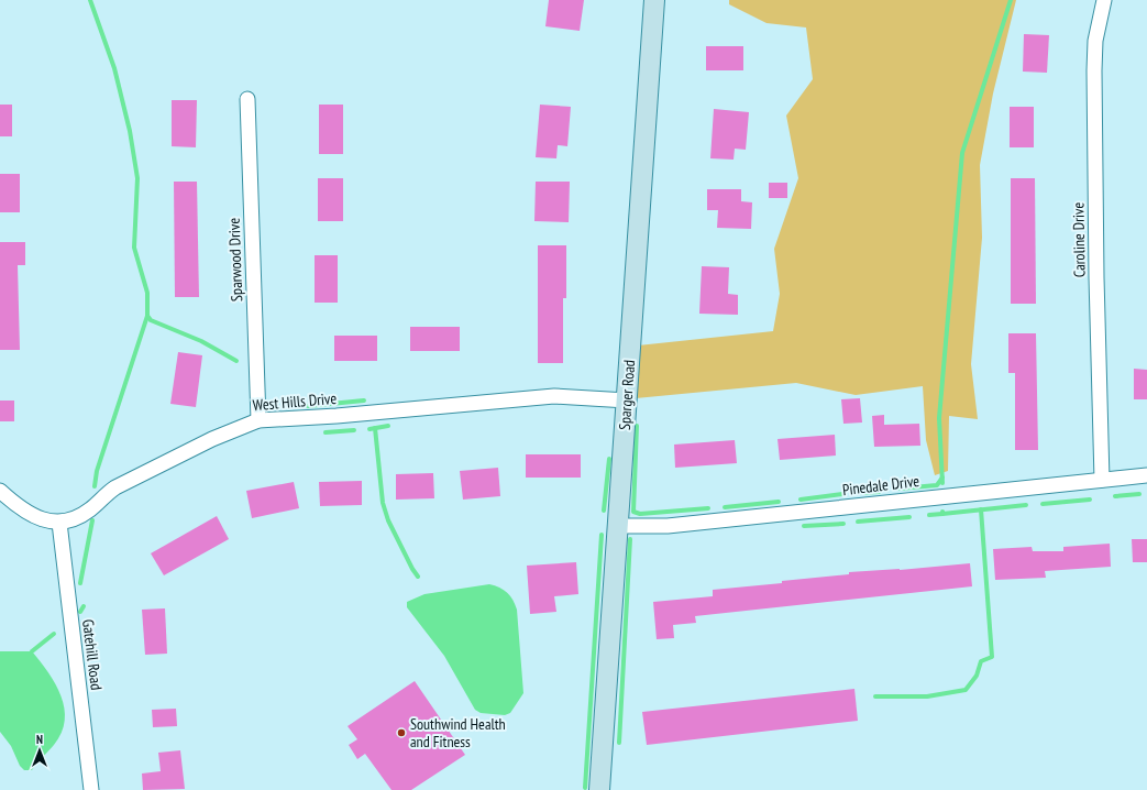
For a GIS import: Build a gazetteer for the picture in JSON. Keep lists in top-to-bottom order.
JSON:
{
  "streets": {
    "street": [
      "Caroline Drive",
      "Sparwood Drive",
      "Sparger Road",
      "West Hills Drive",
      "Pinedale Drive",
      "Gatehill Road"
    ]
  },
  "crossings": [
    ["Caroline Drive", "Pinedale Drive"],
    ["Sparwood Drive", "West Hills Drive"],
    ["Sparger Road", "West Hills Drive"],
    ["Sparger Road", "Pinedale Drive"],
    ["West Hills Drive", "Gatehill Road"]
  ],
  "places": ["Southwind Health and Fitness"],
  "north": "top"
}
